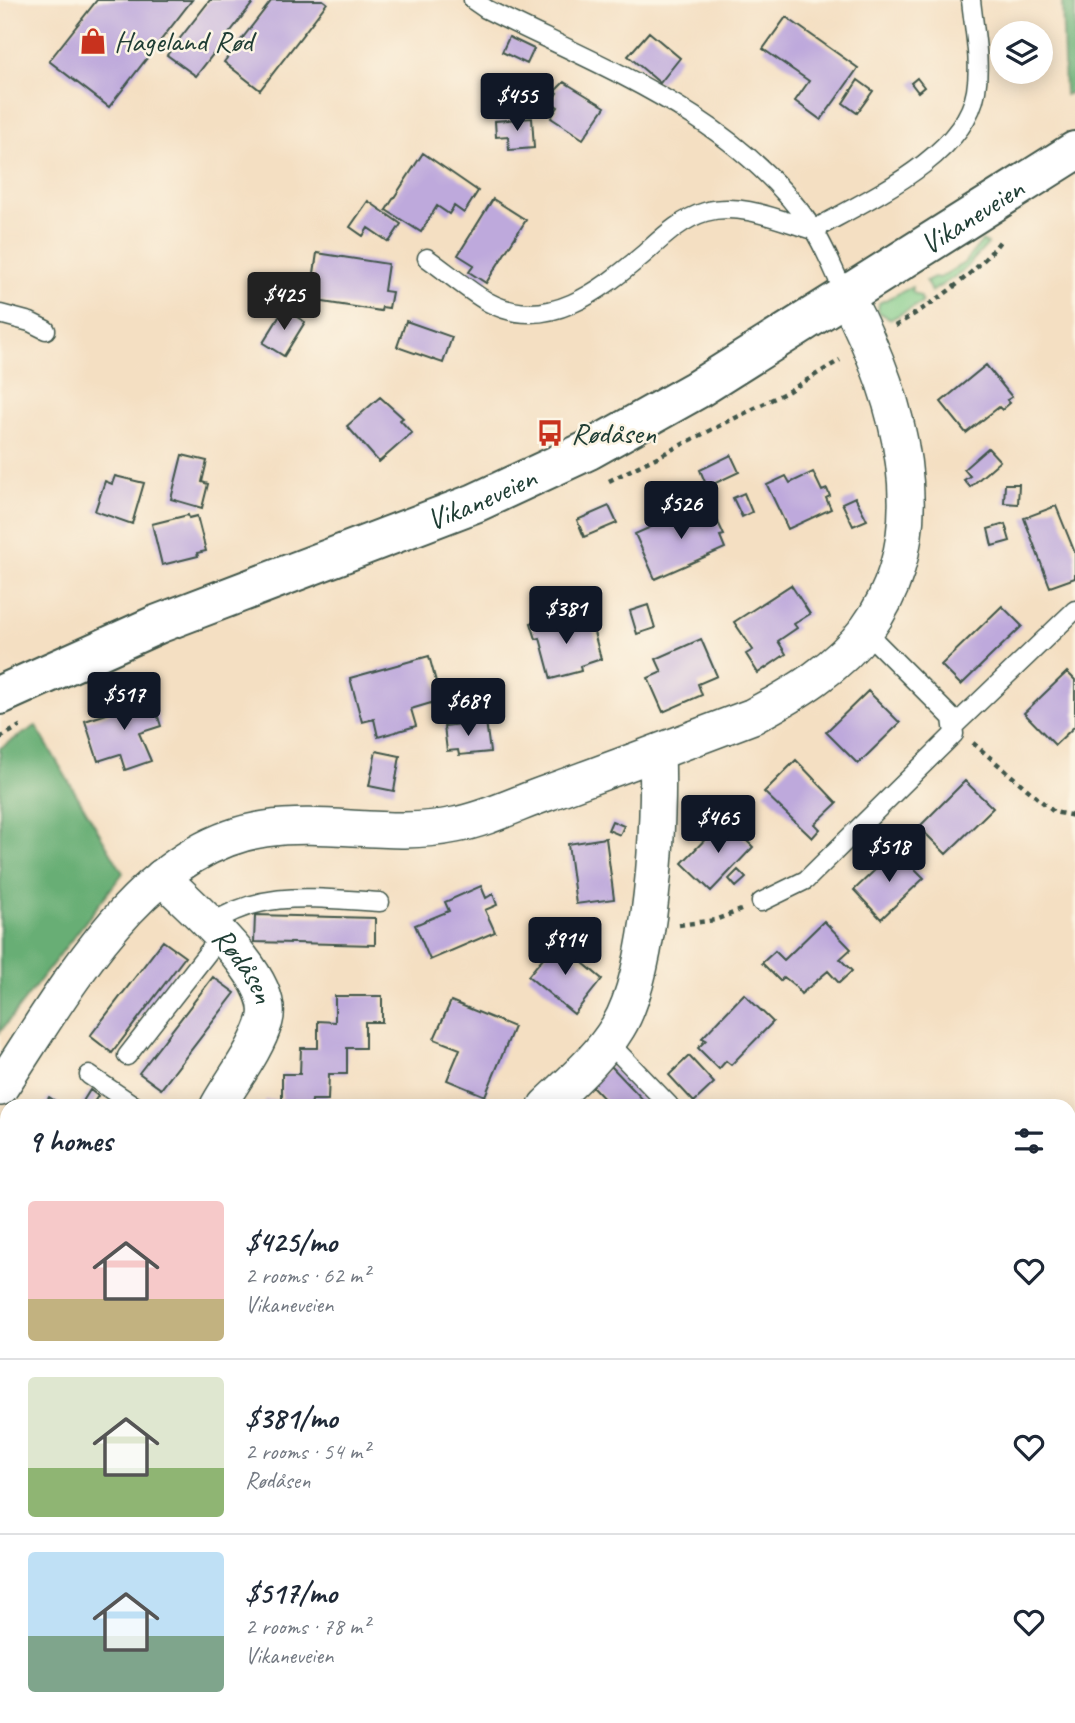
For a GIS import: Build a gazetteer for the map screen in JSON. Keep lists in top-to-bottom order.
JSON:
{
  "streets": {
    "main road": ["Vikaneveien"],
    "street": ["Rødåsen"]
  },
  "places": {
    "shop": ["Hageland Rød"],
    "bus stop": ["Rødåsen"]
  },
  "page": {
    "price": [
      "$455",
      "$425",
      "$526",
      "$381",
      "$517",
      "$689",
      "$465",
      "$518",
      "$914"
    ],
    "heading": "9 homes",
    "list": [
      {
        "name": "$425/mo",
        "note": "2 rooms · 62 m² · Vikaneveien"
      },
      {
        "name": "$381/mo",
        "note": "2 rooms · 54 m² · Rødåsen"
      },
      {
        "name": "$517/mo",
        "note": "2 rooms · 78 m² · Vikaneveien"
      }
    ]
  }
}
